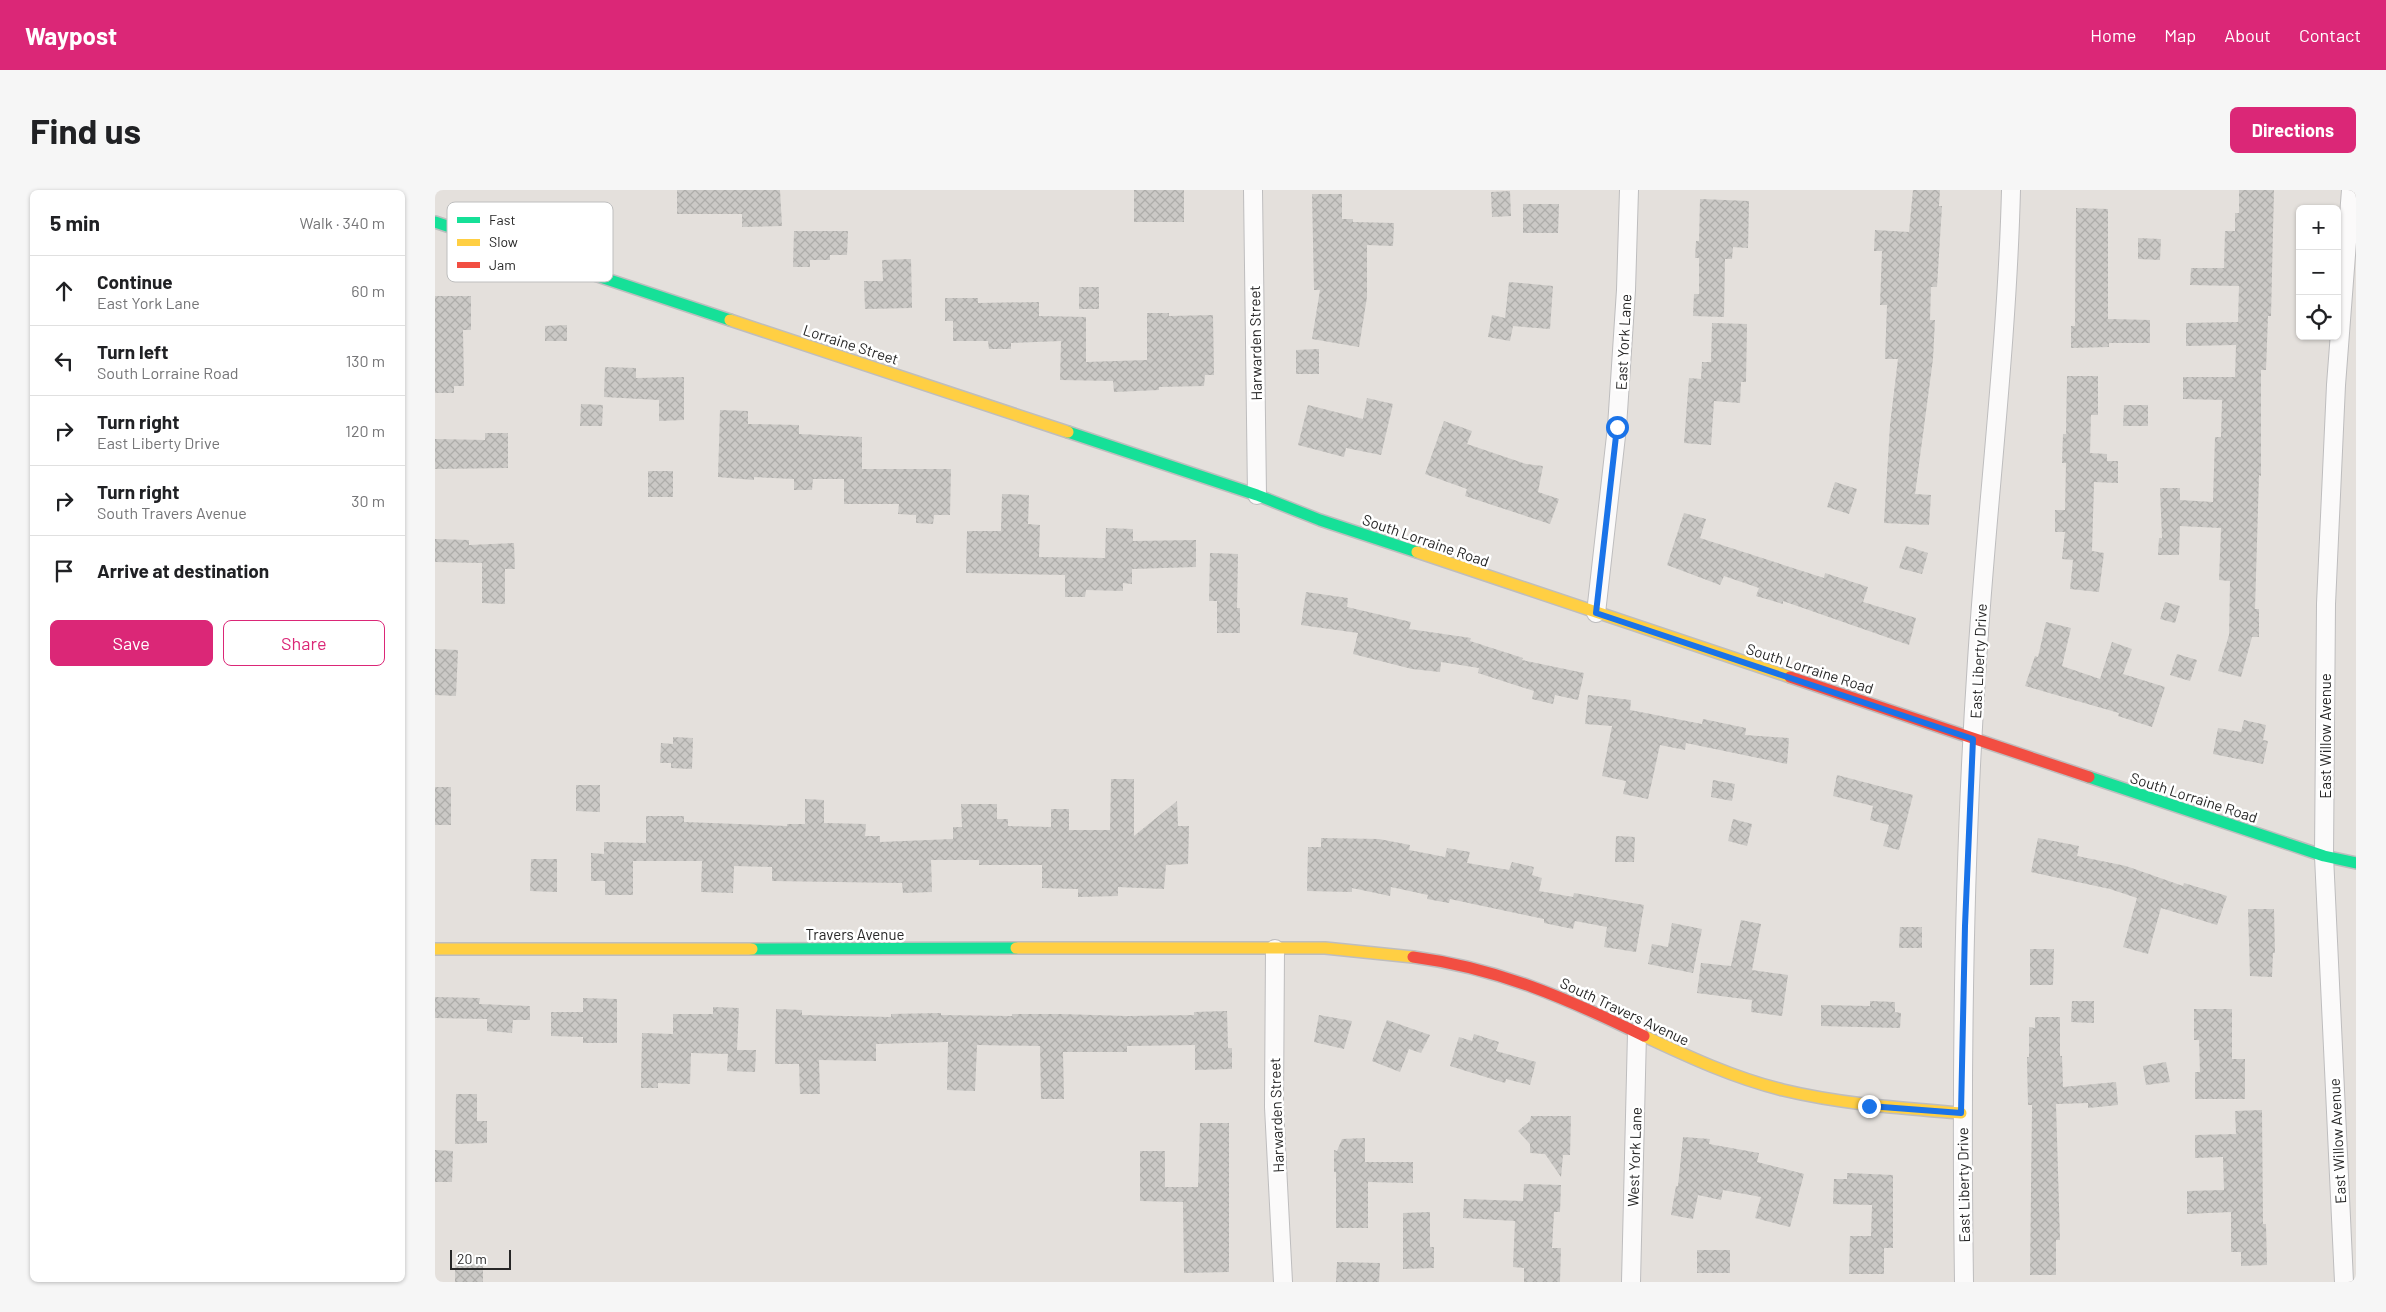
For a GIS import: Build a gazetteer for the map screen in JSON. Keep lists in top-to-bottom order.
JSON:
{
  "streets": {
    "street": [
      "East York Lane",
      "Harwarden Street",
      "Lorraine Street",
      "South Lorraine Road",
      "East Liberty Drive",
      "East Willow Avenue",
      "Travers Avenue",
      "South Travers Avenue",
      "West York Lane"
    ]
  },
  "crossings": [
    ["East York Lane", "South Lorraine Road"],
    ["Harwarden Street", "Lorraine Street"],
    ["Harwarden Street", "South Lorraine Road"],
    ["Harwarden Street", "Travers Avenue"],
    ["Harwarden Street", "South Travers Avenue"],
    ["Lorraine Street", "South Lorraine Road"],
    ["South Lorraine Road", "East Liberty Drive"],
    ["South Lorraine Road", "East Willow Avenue"],
    ["East Liberty Drive", "South Travers Avenue"],
    ["Travers Avenue", "South Travers Avenue"],
    ["South Travers Avenue", "West York Lane"]
  ],
  "legend": ["Fast", "Slow", "Jam"],
  "scale_bar": "20 m",
  "page": {
    "header": "Waypost",
    "nav": [
      "Home",
      "Map",
      "About",
      "Contact"
    ],
    "buttons": [
      "Directions",
      ["Save", "Share"]
    ],
    "title": "Find us",
    "heading": ["5 min", "Walk · 340 m"],
    "map_buttons": ["+", "−"],
    "list": [
      ["Continue", "East York Lane", "60 m"],
      ["Turn left", "South Lorraine Road", "130 m"],
      ["Turn right", "East Liberty Drive", "120 m"],
      ["Turn right", "South Travers Avenue", "30 m"],
      "Arrive at destination"
    ],
    "scale": "20 m"
  }
}
